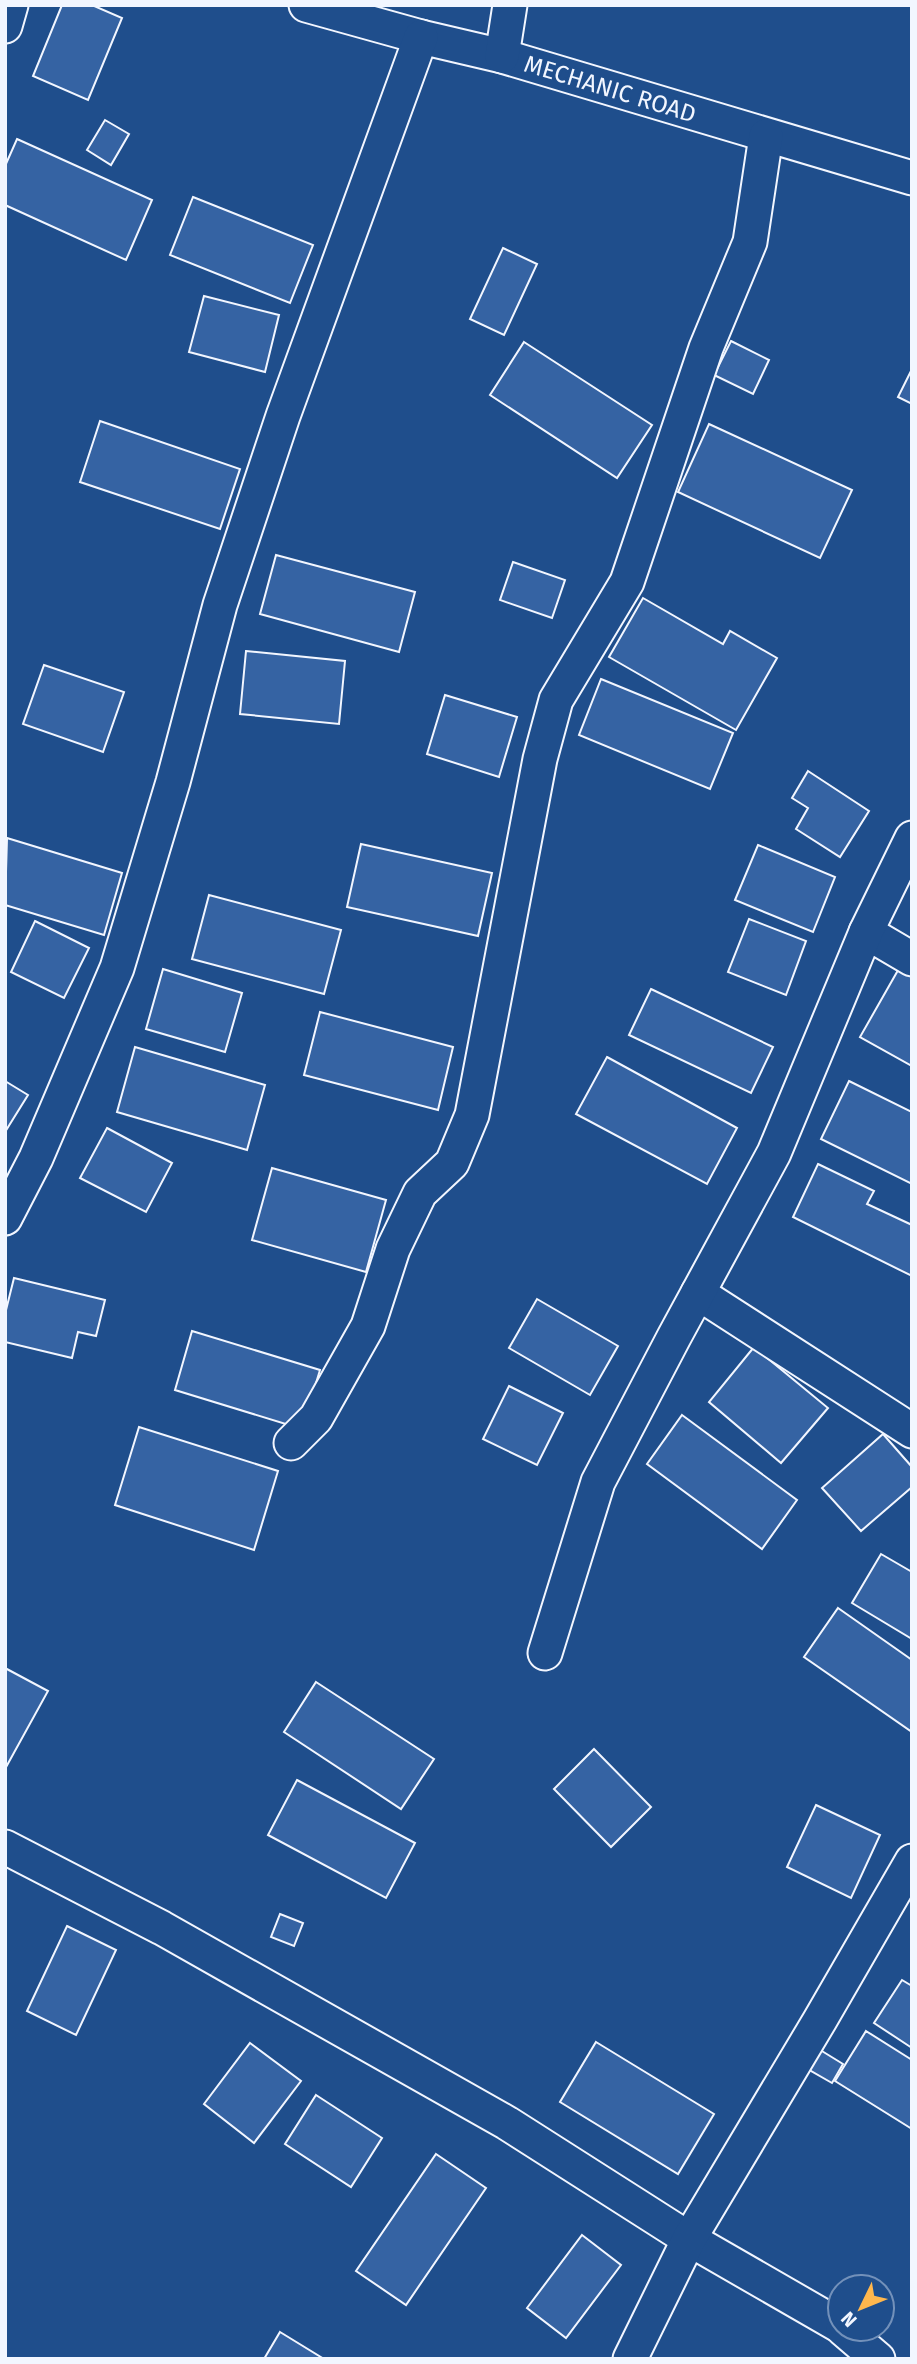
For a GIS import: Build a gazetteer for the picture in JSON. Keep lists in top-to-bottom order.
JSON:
{
  "streets": {
    "street": ["MECHANIC ROAD"]
  },
  "north": "bottom left"
}
